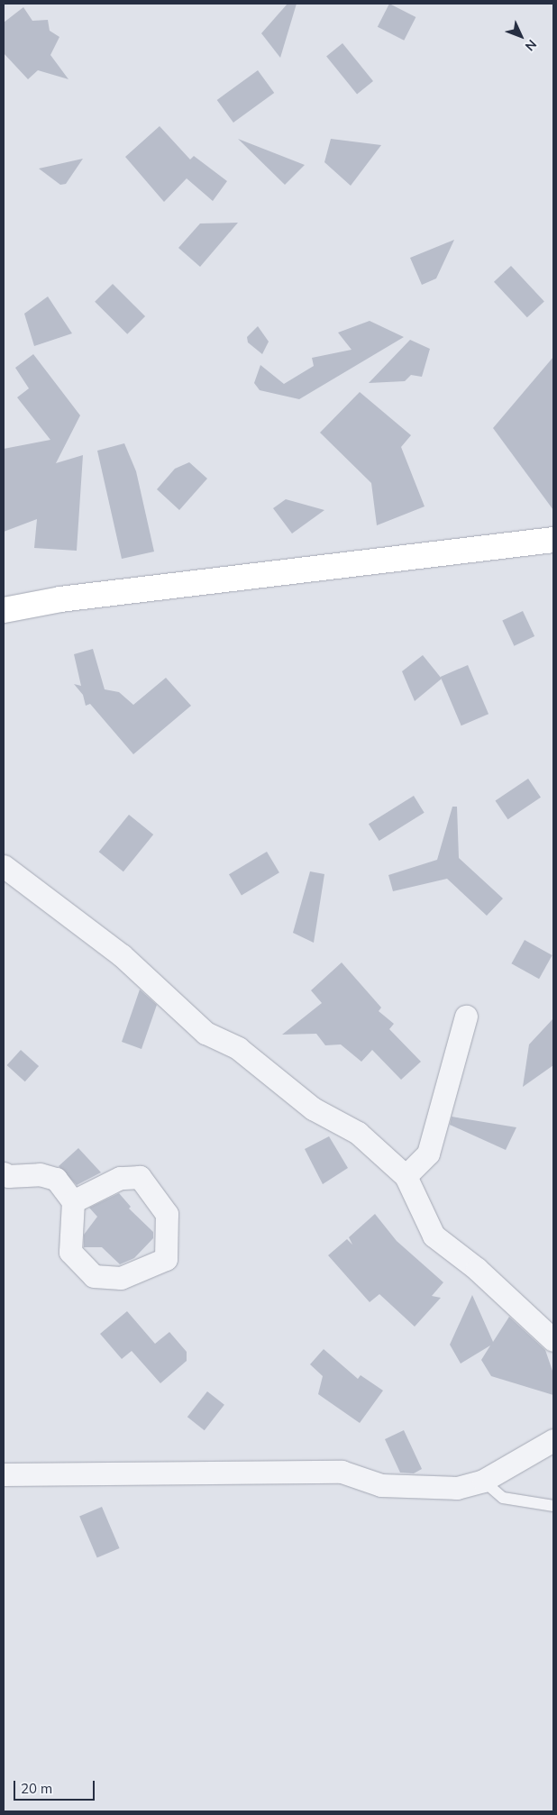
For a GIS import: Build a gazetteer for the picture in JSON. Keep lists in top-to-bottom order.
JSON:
{
  "scale_bar": "20 m",
  "north": "bottom right"
}
